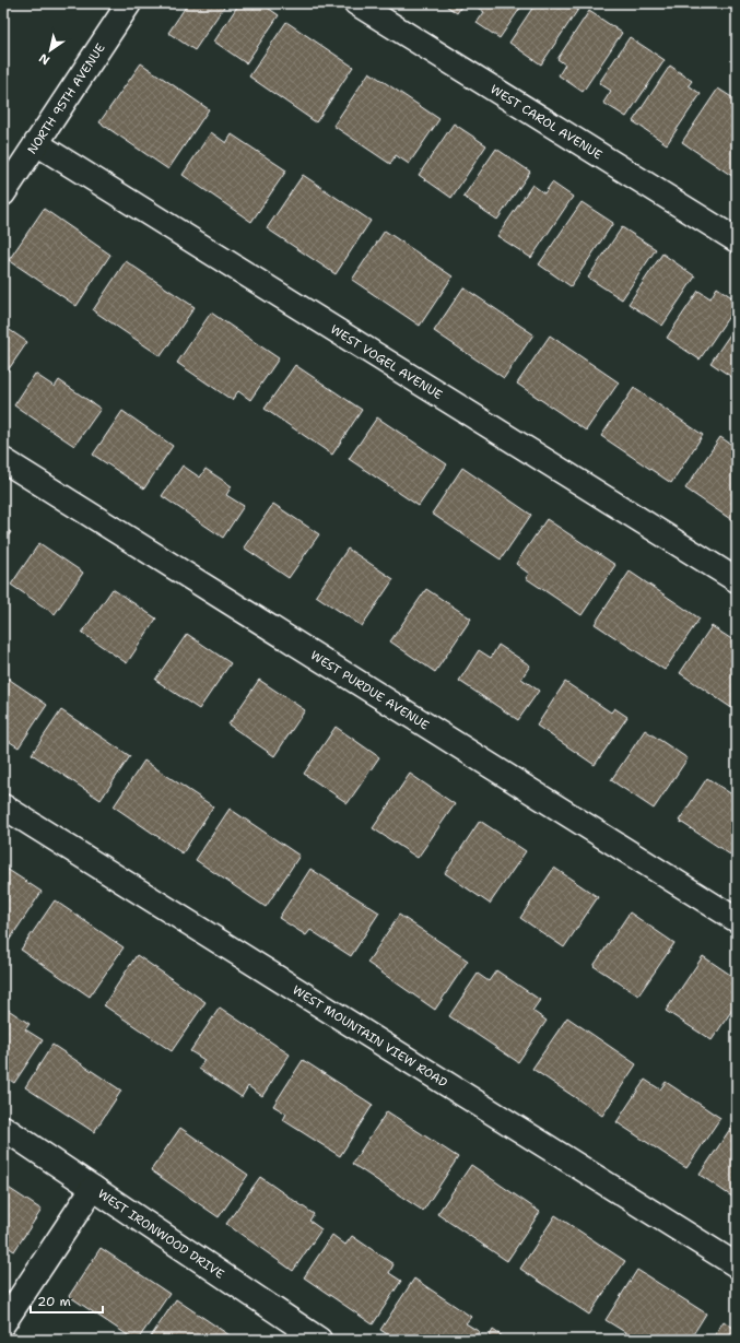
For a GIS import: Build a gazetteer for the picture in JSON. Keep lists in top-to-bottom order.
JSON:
{
  "streets": {
    "street": [
      "NORTH 95TH AVENUE",
      "WEST CAROL AVENUE",
      "WEST VOGEL AVENUE",
      "WEST PURDUE AVENUE",
      "WEST MOUNTAIN VIEW ROAD",
      "WEST IRONWOOD DRIVE"
    ]
  },
  "crossings": [
    ["NORTH 95TH AVENUE", "WEST VOGEL AVENUE"]
  ],
  "scale_bar": "20 m",
  "north": "bottom left"
}
